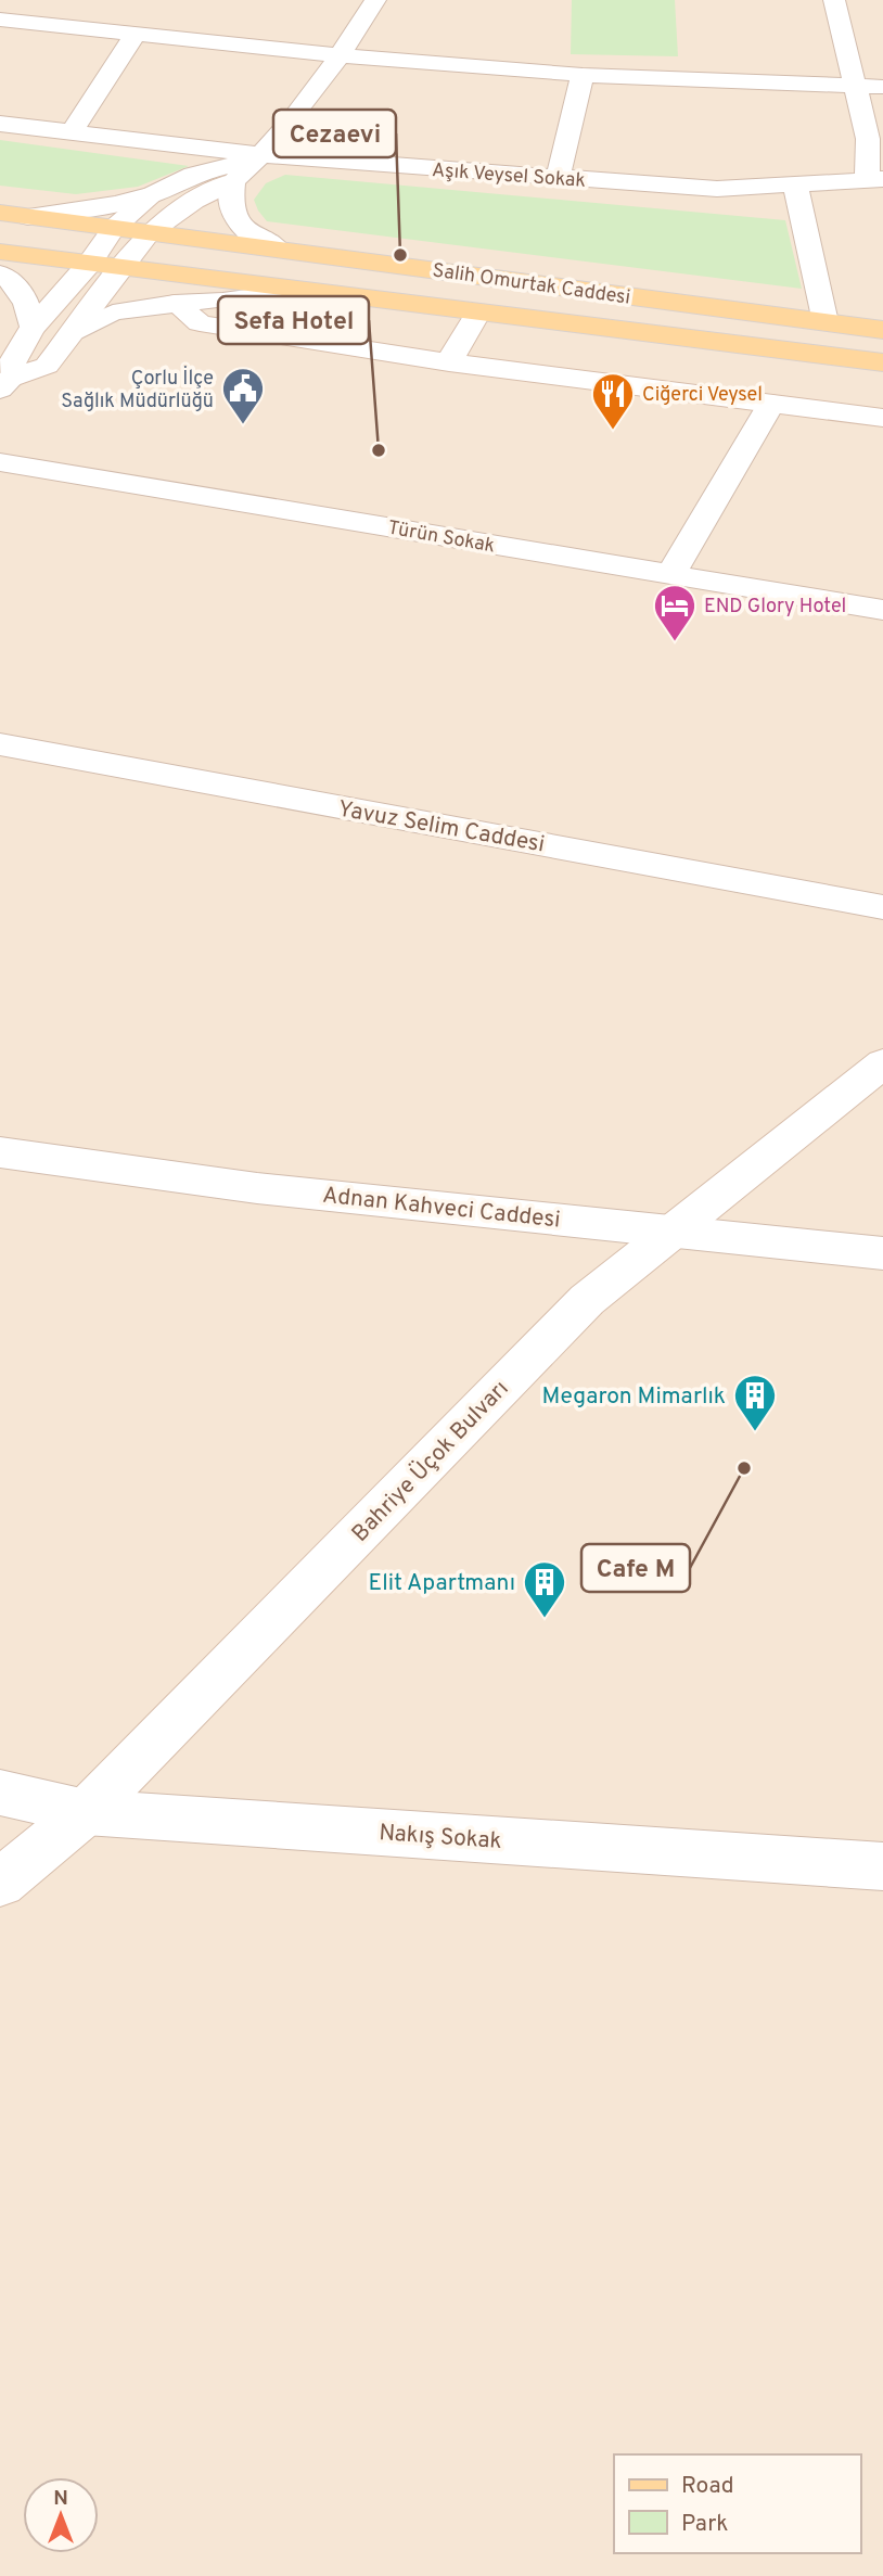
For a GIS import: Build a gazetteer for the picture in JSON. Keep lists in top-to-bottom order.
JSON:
{
  "streets": {
    "main road": ["Salih Omurtak Caddesi"],
    "street": [
      "Aşık Veysel Sokak",
      "Türün Sokak",
      "Yavuz Selim Caddesi",
      "Adnan Kahveci Caddesi",
      "Bahriye Üçok Bulvarı",
      "Nakış Sokak"
    ]
  },
  "crossings": [
    ["Adnan Kahveci Caddesi", "Bahriye Üçok Bulvarı"],
    ["Bahriye Üçok Bulvarı", "Nakış Sokak"]
  ],
  "places": {
    "other": ["Cezaevi", "Sefa Hotel", "Cafe M"],
    "public building": ["Çorlu İlçe Sağlık Müdürlüğü"],
    "restaurant": ["Ciğerci Veysel"],
    "hotel": ["END Glory Hotel"],
    "building": ["Megaron Mimarlık", "Elit Apartmanı"]
  },
  "legend": ["Road", "Park"],
  "north": "top"
}
